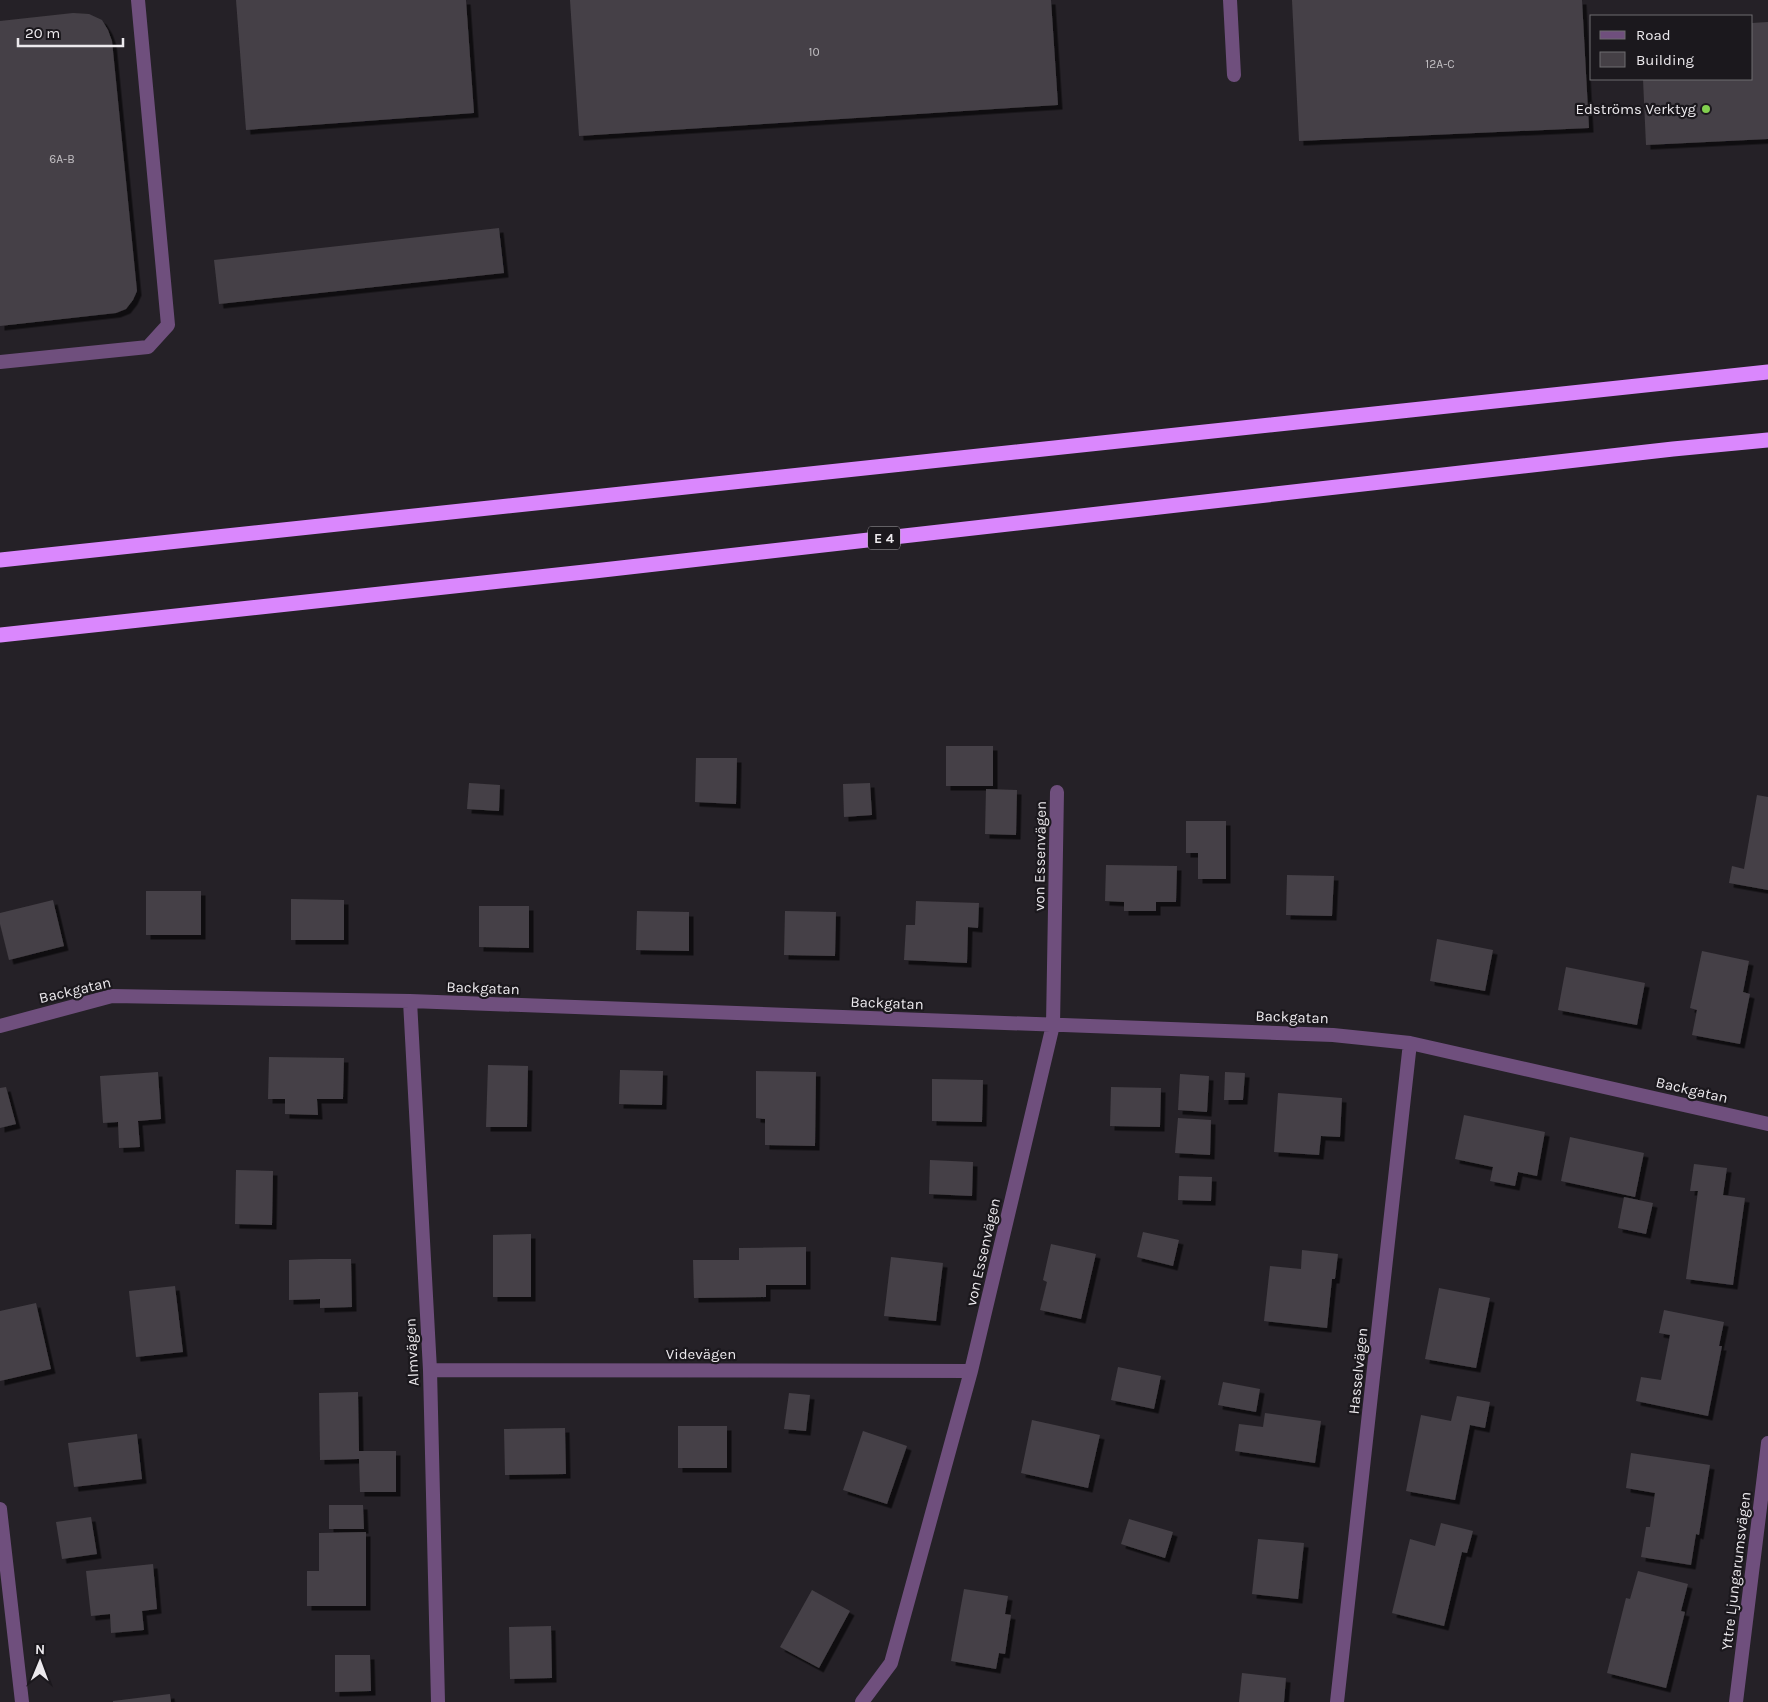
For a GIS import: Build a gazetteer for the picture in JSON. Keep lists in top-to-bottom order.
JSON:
{
  "streets": {
    "highway": ["E 4"],
    "street": [
      "von Essenvägen",
      "Backgatan",
      "Almvägen",
      "Videvägen",
      "Hasselvägen",
      "Yttre Ljungarumsvägen"
    ]
  },
  "crossings": [
    ["von Essenvägen", "Backgatan"],
    ["von Essenvägen", "Videvägen"],
    ["Backgatan", "Almvägen"],
    ["Backgatan", "Hasselvägen"],
    ["Almvägen", "Videvägen"]
  ],
  "places": ["Edströms Verktyg"],
  "house_numbers": ["10", "12A-C", "6A-B"],
  "legend": ["Road", "Building"],
  "scale_bar": "20 m",
  "north": "top"
}
